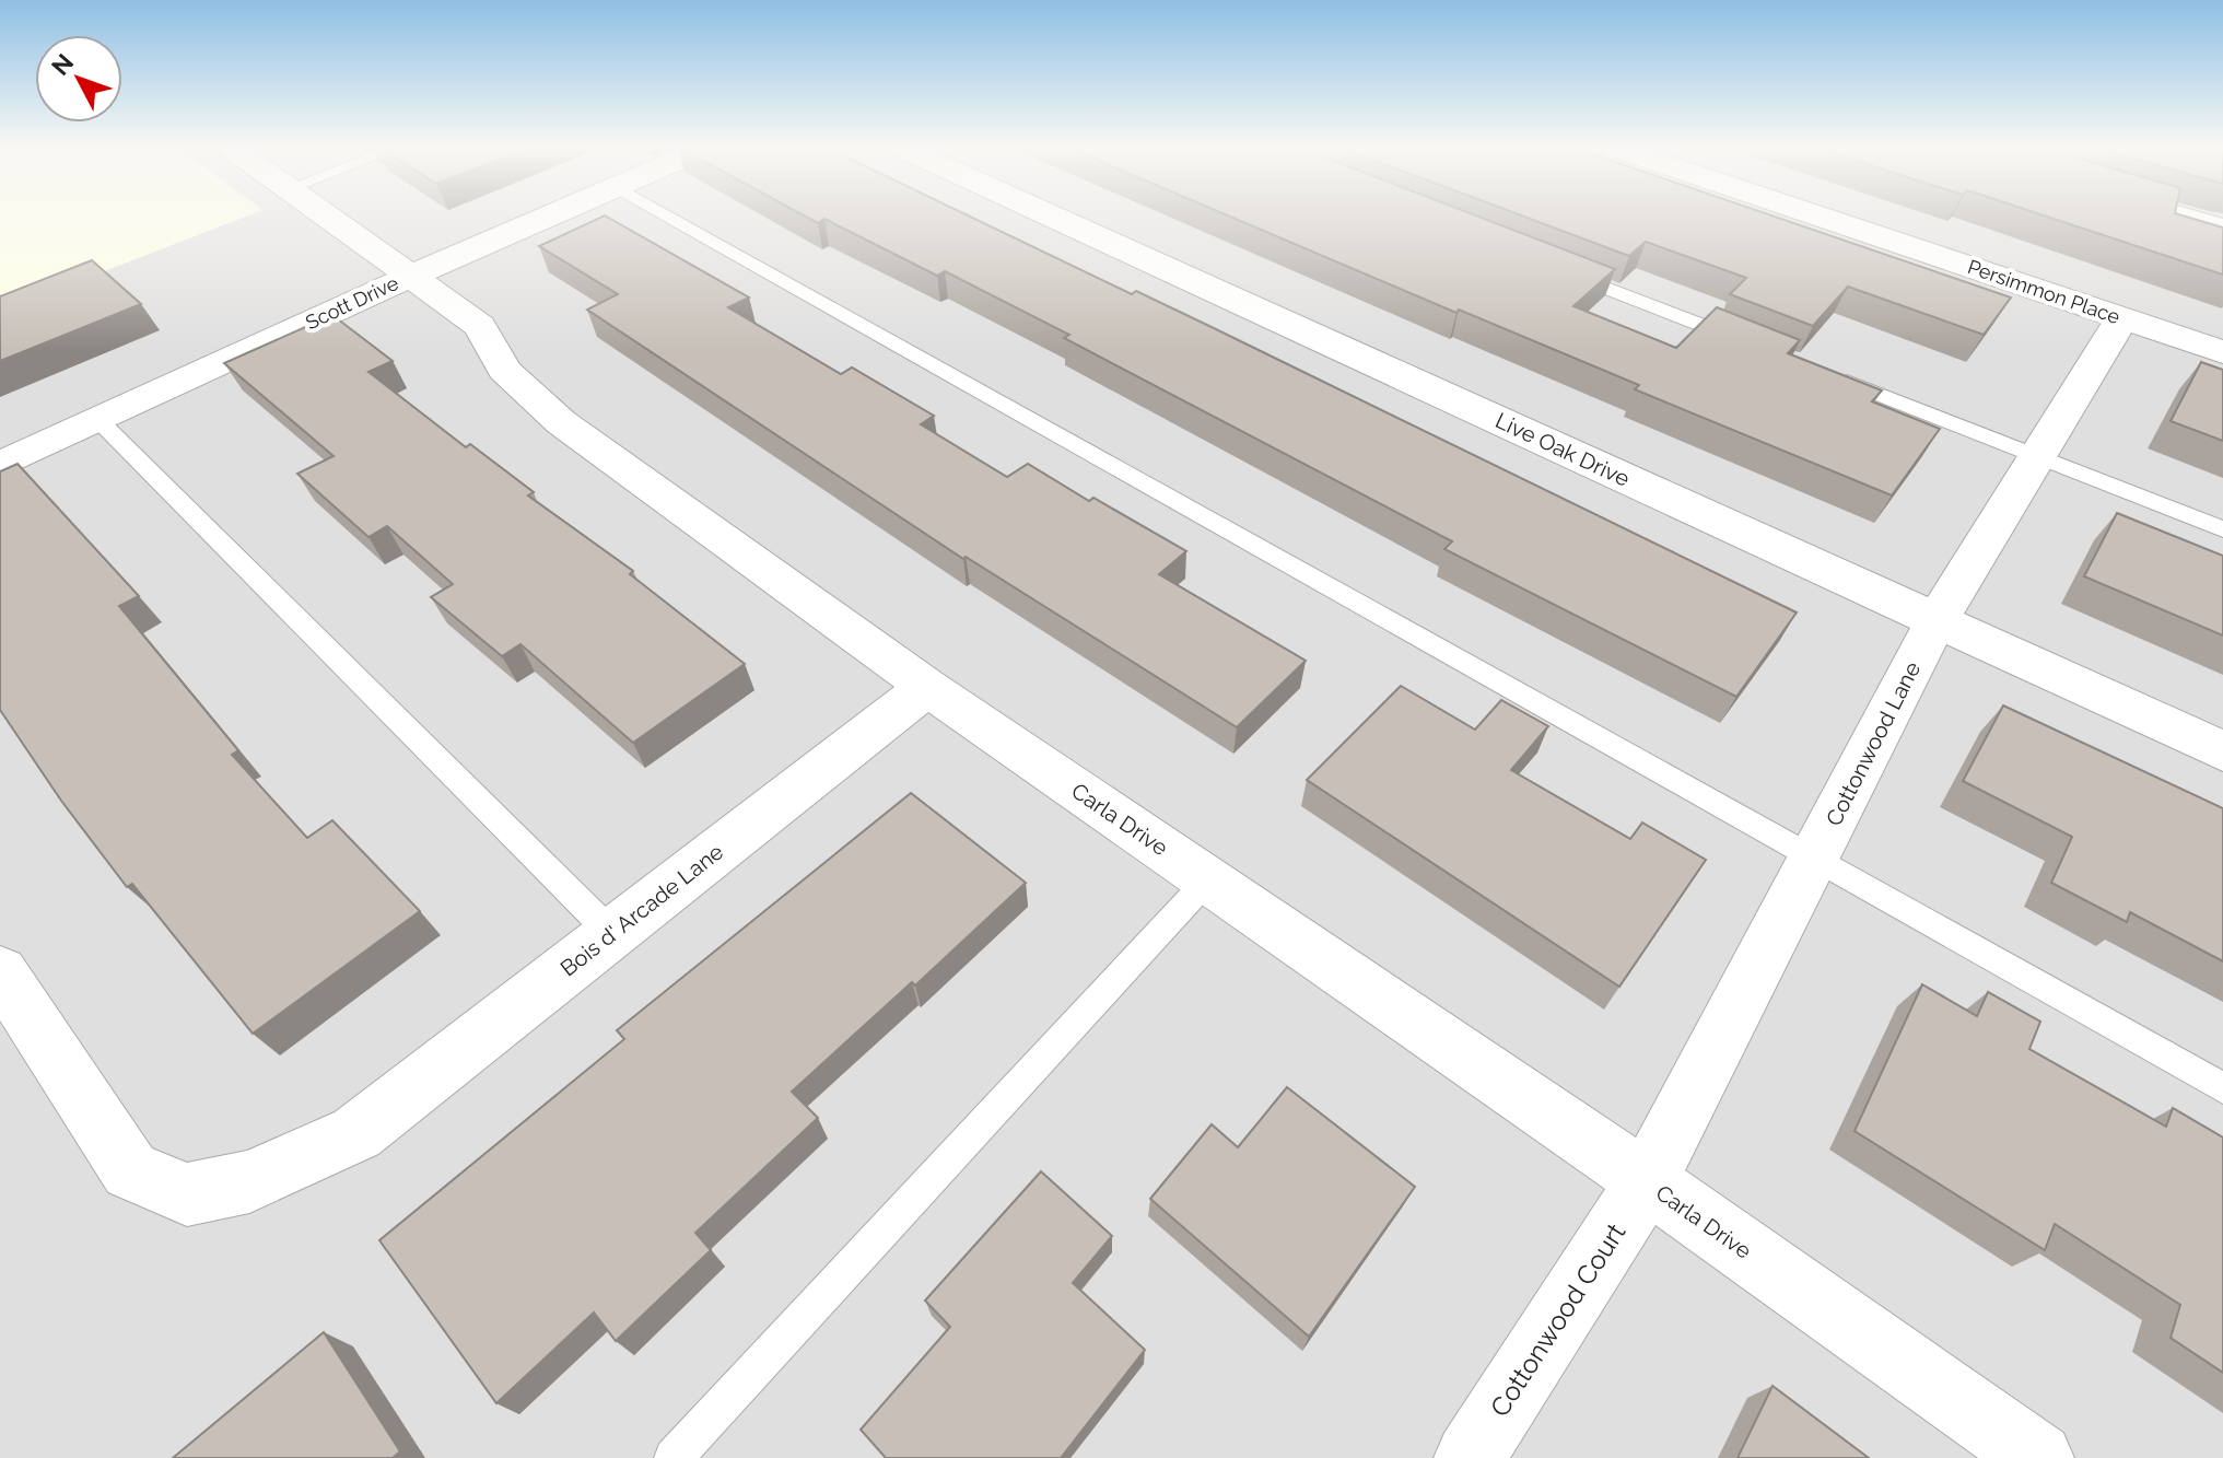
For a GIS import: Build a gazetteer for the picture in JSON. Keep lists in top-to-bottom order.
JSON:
{
  "streets": {
    "street": [
      "Persimmon Place",
      "Scott Drive",
      "Live Oak Drive",
      "Cottonwood Lane",
      "Carla Drive",
      "Bois d' Arcade Lane",
      "Cottonwood Court"
    ]
  },
  "crossings": [
    ["Persimmon Place", "Cottonwood Lane"],
    ["Scott Drive", "Carla Drive"],
    ["Live Oak Drive", "Cottonwood Lane"],
    ["Cottonwood Lane", "Carla Drive"],
    ["Cottonwood Lane", "Cottonwood Court"],
    ["Carla Drive", "Bois d' Arcade Lane"],
    ["Carla Drive", "Cottonwood Court"]
  ],
  "north": "top left"
}
